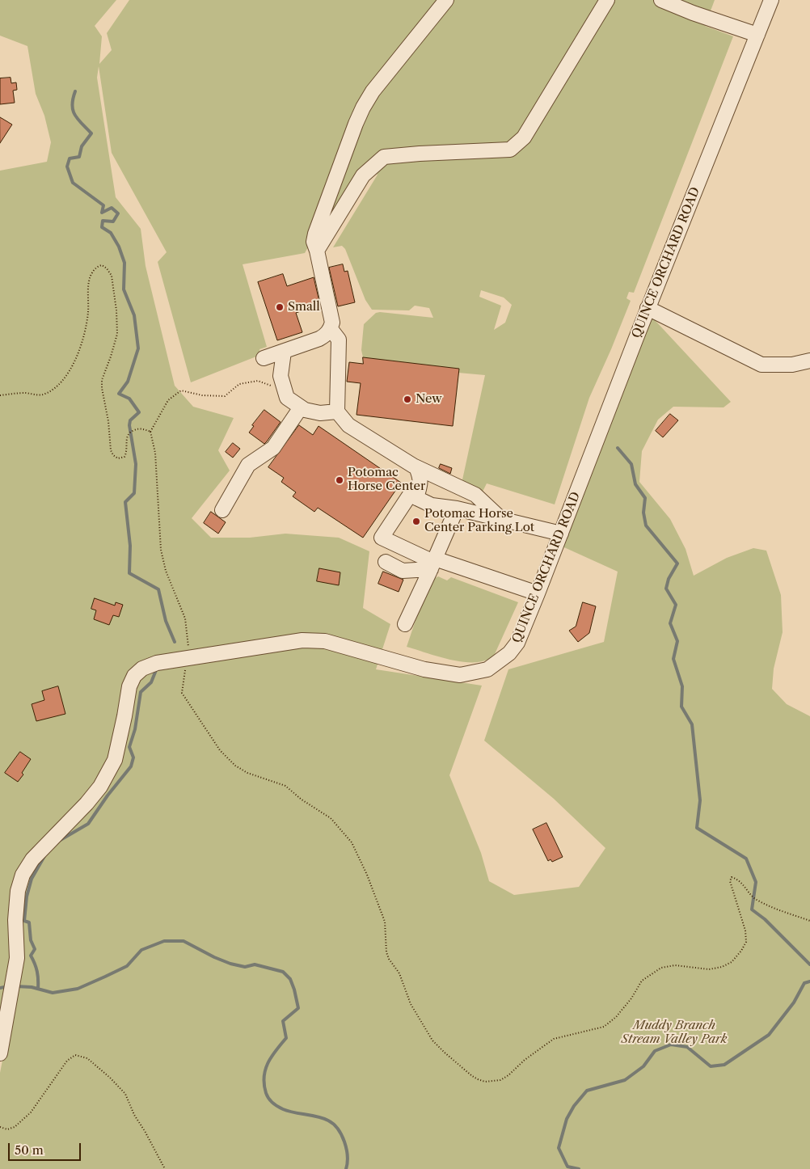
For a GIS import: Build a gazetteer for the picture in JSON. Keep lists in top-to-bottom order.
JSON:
{
  "streets": {
    "street": ["QUINCE ORCHARD ROAD"]
  },
  "parks": ["Muddy Branch Stream Valley Park"],
  "places": [
    "Small",
    "New",
    "Potomac Horse Center",
    "Potomac Horse Center Parking Lot"
  ],
  "scale_bar": "50 m"
}
